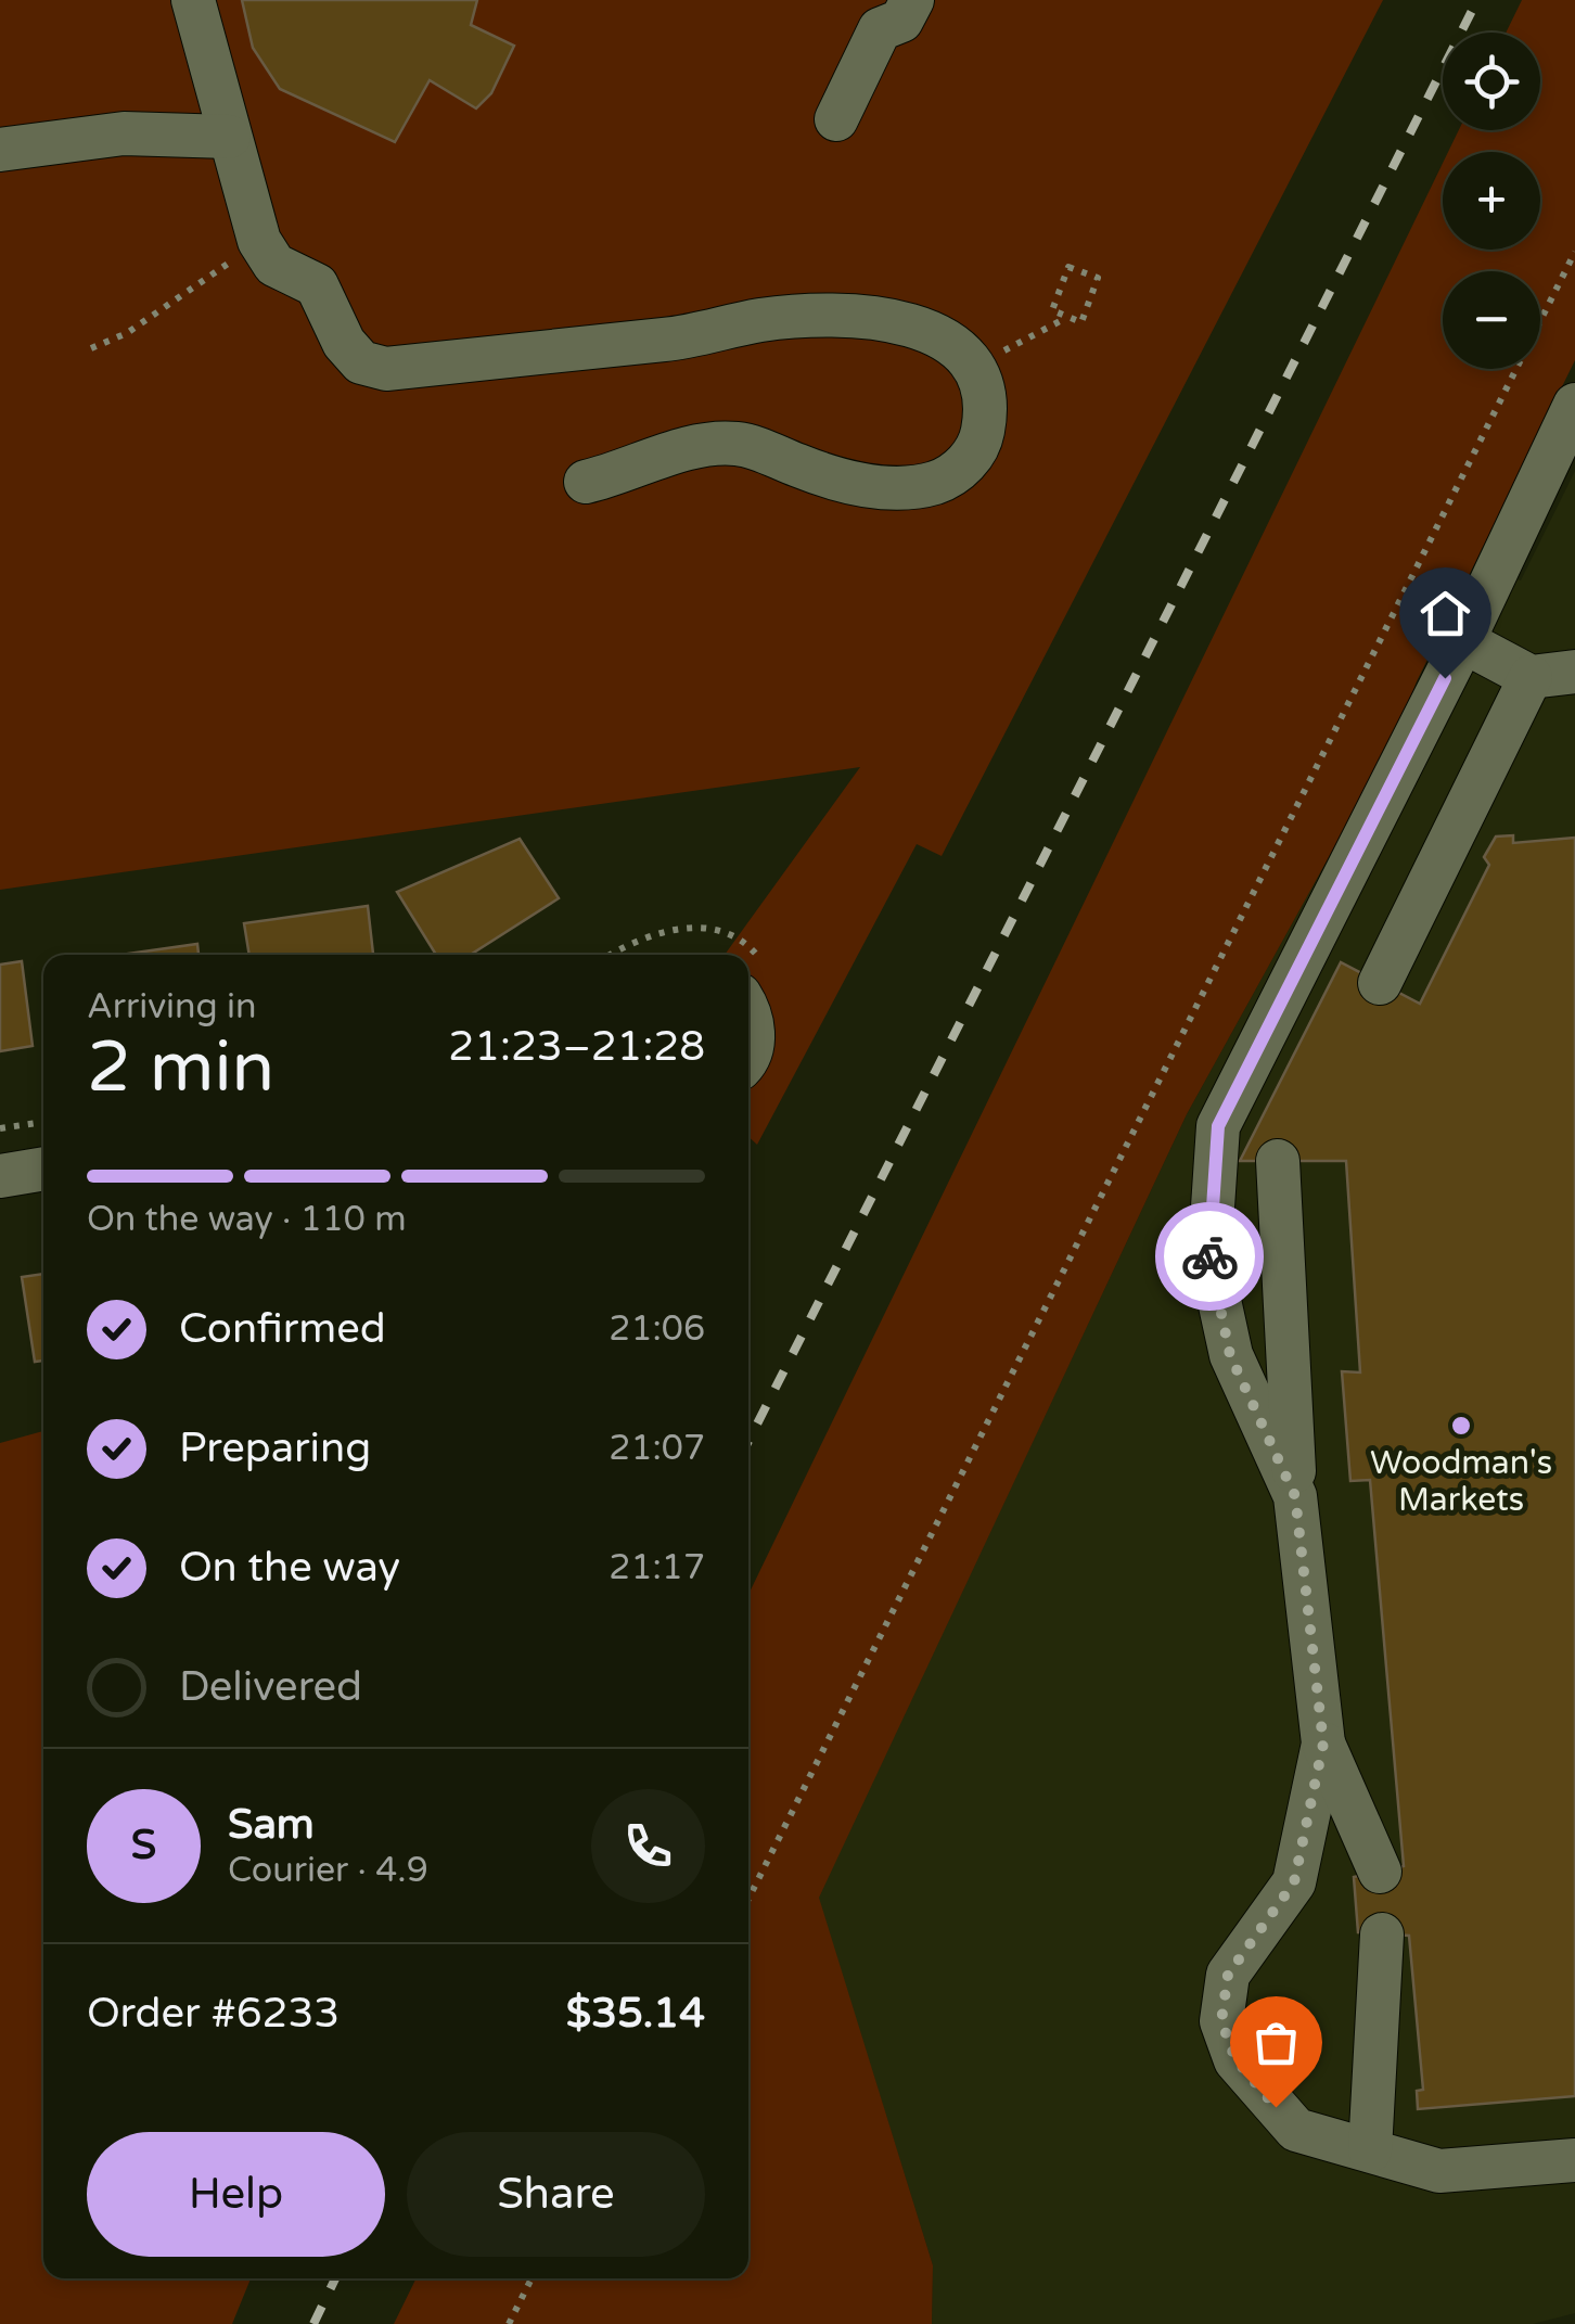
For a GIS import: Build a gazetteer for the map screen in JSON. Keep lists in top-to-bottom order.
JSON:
{
  "places": ["Woodman's Markets"],
  "page": {
    "map_buttons": ["+", "−"],
    "heading": ["2 min", "Arriving in", "21:23–21:28"],
    "panel": [
      "Sam",
      "Courier · 4.9",
      "Order #6233",
      "$35.14"
    ],
    "bar": "On the way · 110 m",
    "list": [
      ["Confirmed", "21:06"],
      ["Preparing", "21:07"],
      ["On the way", "21:17"],
      "Delivered"
    ],
    "round": "S",
    "buttons": ["Help", "Share"]
  }
}
